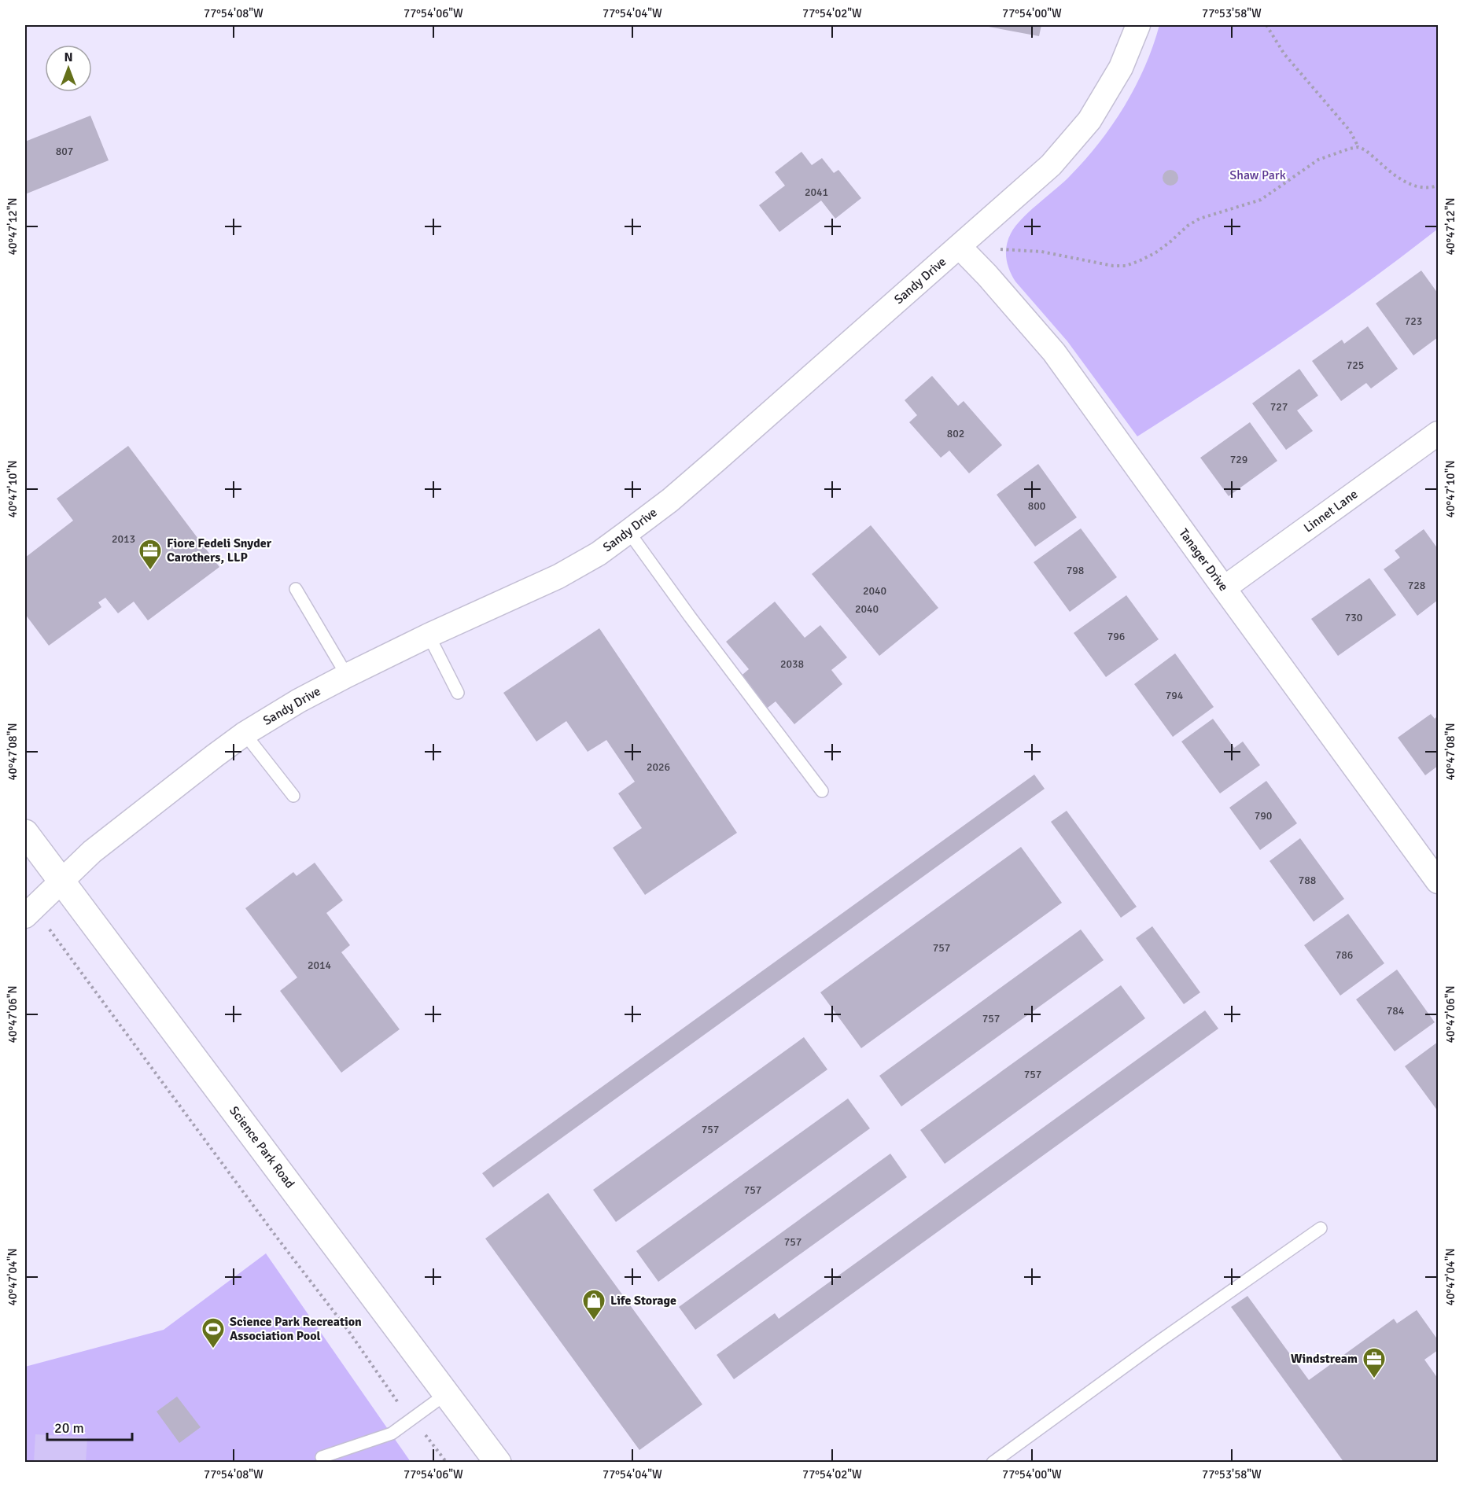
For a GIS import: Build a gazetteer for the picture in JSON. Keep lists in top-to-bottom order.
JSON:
{
  "streets": {
    "main road": ["Science Park Road"],
    "street": ["Sandy Drive", "Linnet Lane", "Tanager Drive"]
  },
  "crossings": [
    ["Sandy Drive", "Tanager Drive"],
    ["Sandy Drive", "Science Park Road"],
    ["Linnet Lane", "Tanager Drive"]
  ],
  "parks": ["Shaw Park"],
  "places": {
    "office": ["Fiore Fedeli Snyder Carothers, LLP", "Windstream"],
    "shop": ["Life Storage"],
    "sports": ["Science Park Recreation Association Pool"]
  },
  "house_numbers": [
    "807",
    "2041",
    "723",
    "725",
    "727",
    "802",
    "729",
    "800",
    "2013",
    "798",
    "728",
    "2040",
    "2040",
    "730",
    "796",
    "2038",
    "794",
    "2026",
    "790",
    "788",
    "757",
    "786",
    "2014",
    "784",
    "757",
    "757",
    "757",
    "757",
    "757"
  ],
  "scale_bar": "20 m",
  "north": "top",
  "coordinates": [
    "77°54'08\"W",
    "77°54'06\"W",
    "77°54'04\"W",
    "77°54'02\"W",
    "77°54'00\"W",
    "77°53'58\"W",
    "40°47'12\"N",
    "40°47'10\"N",
    "40°47'08\"N",
    "40°47'06\"N",
    "40°47'04\"N"
  ]
}
